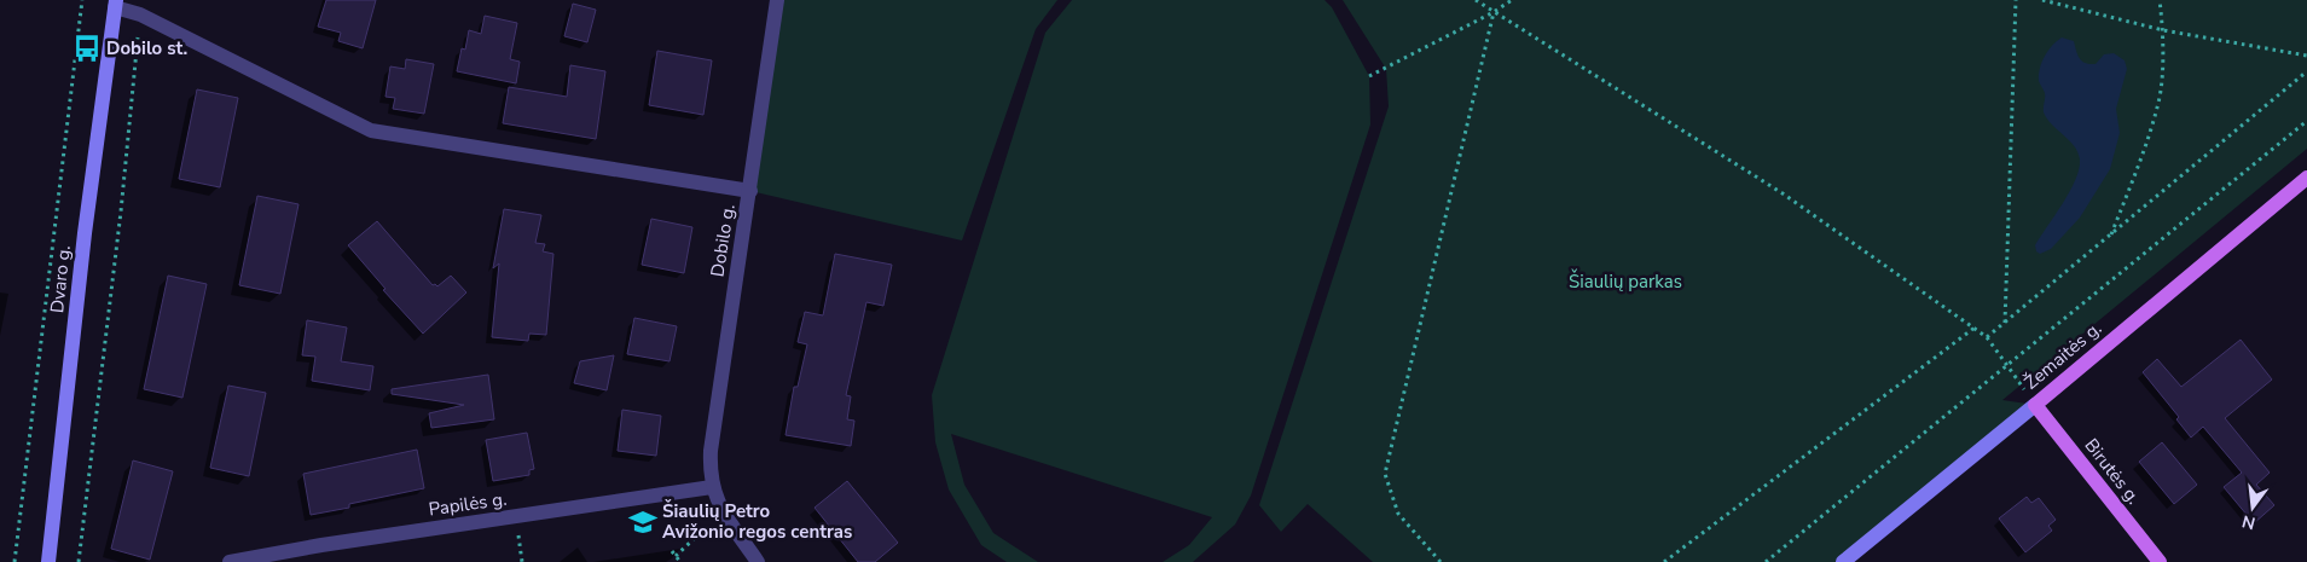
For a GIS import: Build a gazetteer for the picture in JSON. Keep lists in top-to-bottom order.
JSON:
{
  "streets": {
    "main road": ["Dvaro g.", "Žemaitės g.", "Birutės g."],
    "street": ["Dobilo g.", "Papilės g."]
  },
  "crossings": [
    ["Dobilo g.", "Papilės g."],
    ["Žemaitės g.", "Birutės g."]
  ],
  "parks": ["Šiaulių parkas"],
  "places": {
    "bus stop": ["Dobilo st."],
    "school or university": ["Šiaulių Petro Avižonio regos centras"]
  },
  "north": "bottom"
}
